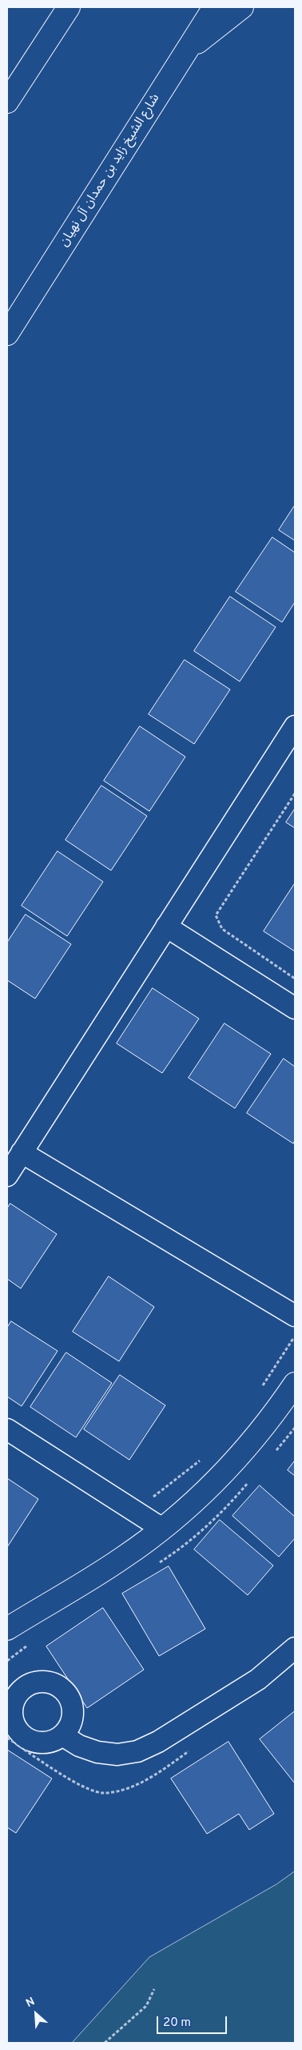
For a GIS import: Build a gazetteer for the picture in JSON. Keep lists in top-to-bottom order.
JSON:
{
  "streets": {
    "main road": ["شارع الشيخ زايد بن حمدان آل نهيان"]
  },
  "scale_bar": "20 m",
  "north": "top left"
}
